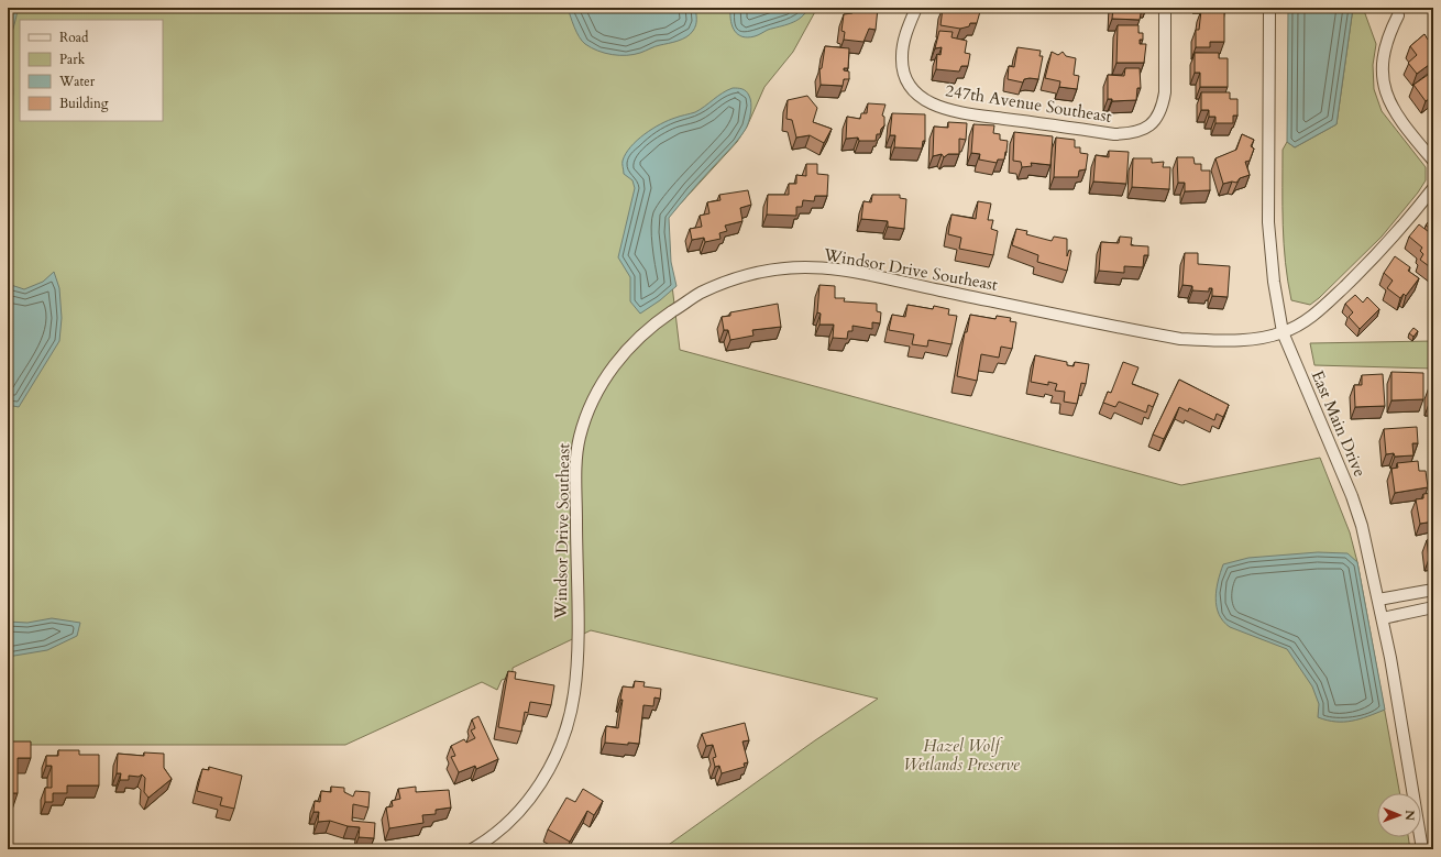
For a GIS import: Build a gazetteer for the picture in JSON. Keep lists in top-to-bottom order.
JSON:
{
  "streets": {
    "street": ["247th Avenue Southeast", "Windsor Drive Southeast", "East Main Drive"]
  },
  "crossings": [
    ["Windsor Drive Southeast", "East Main Drive"]
  ],
  "parks": ["Hazel Wolf Wetlands Preserve"],
  "legend": [
    "Road",
    "Park",
    "Water",
    "Building"
  ],
  "north": "right"
}
